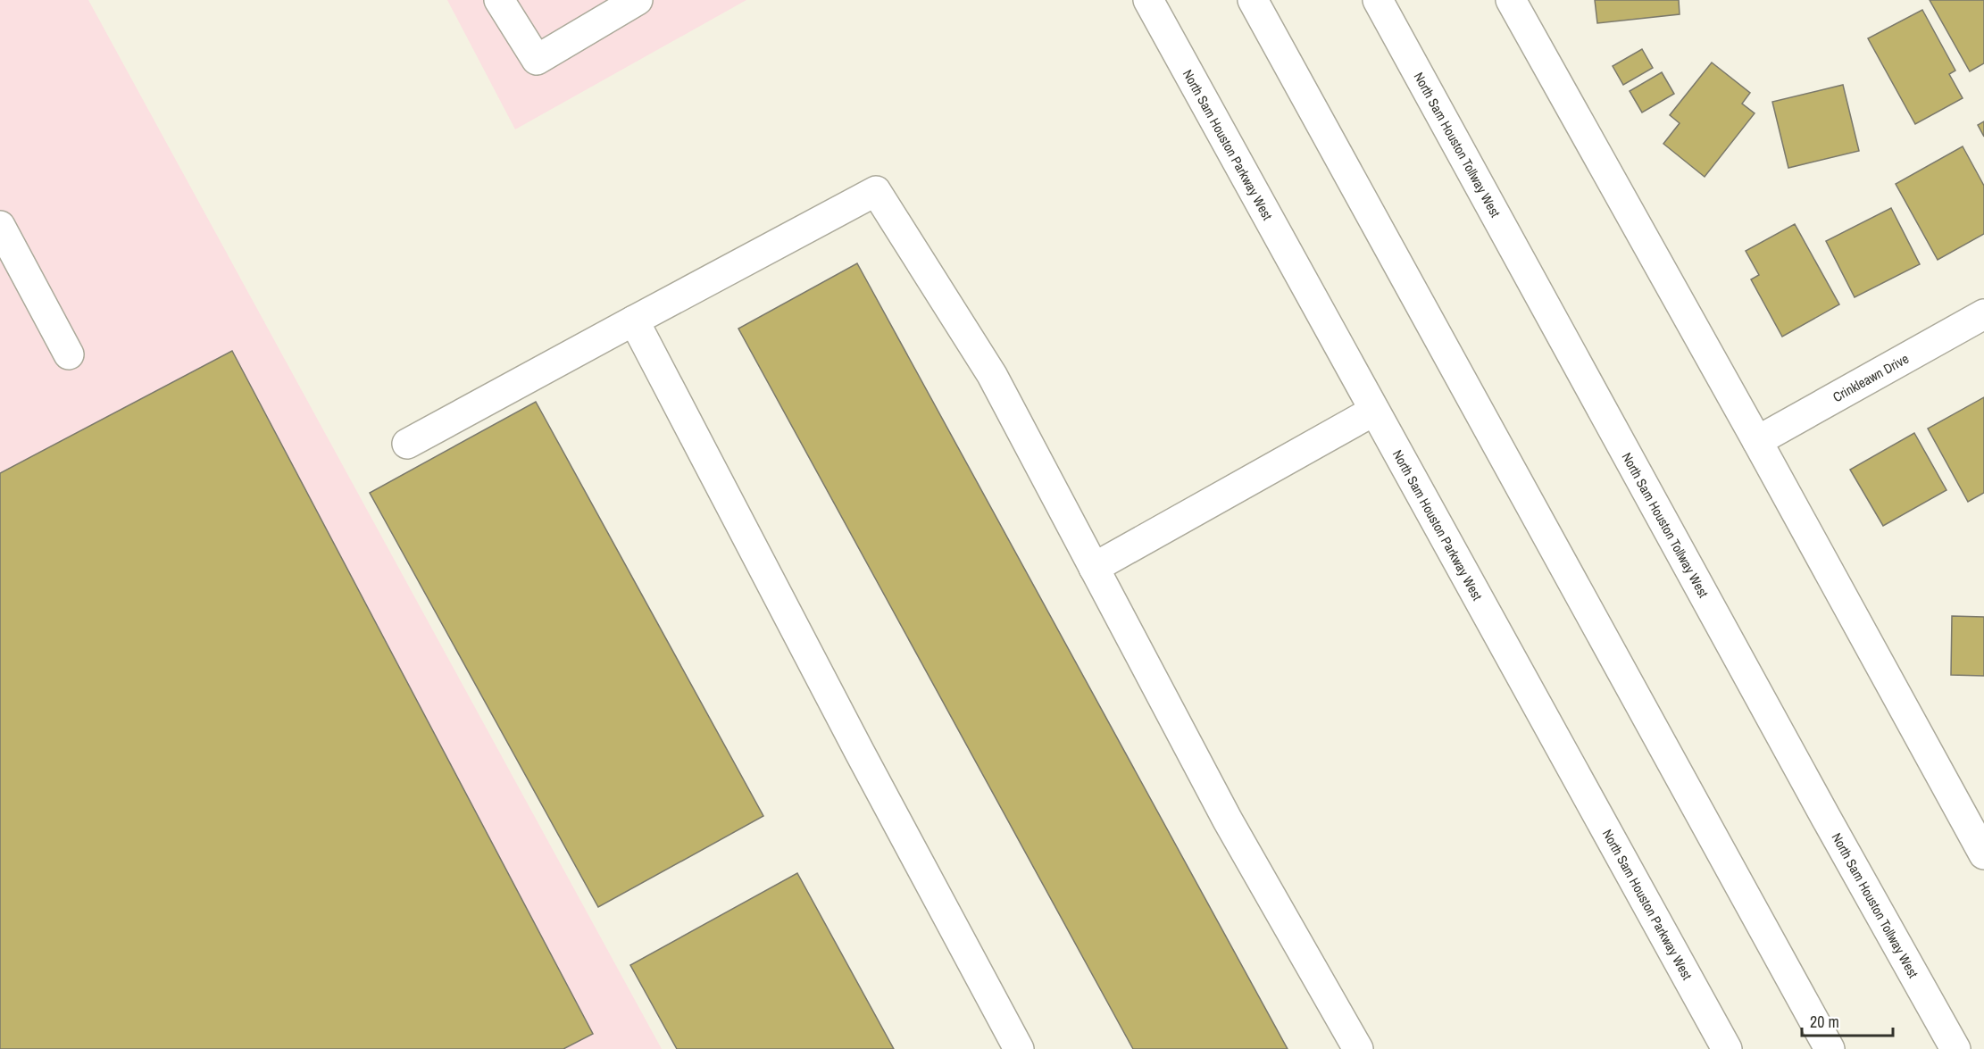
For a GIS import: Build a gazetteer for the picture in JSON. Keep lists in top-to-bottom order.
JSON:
{
  "streets": {
    "main road": ["North Sam Houston Parkway West", "North Sam Houston Tollway West", "Crinkleawn Drive"]
  },
  "scale_bar": "20 m"
}
